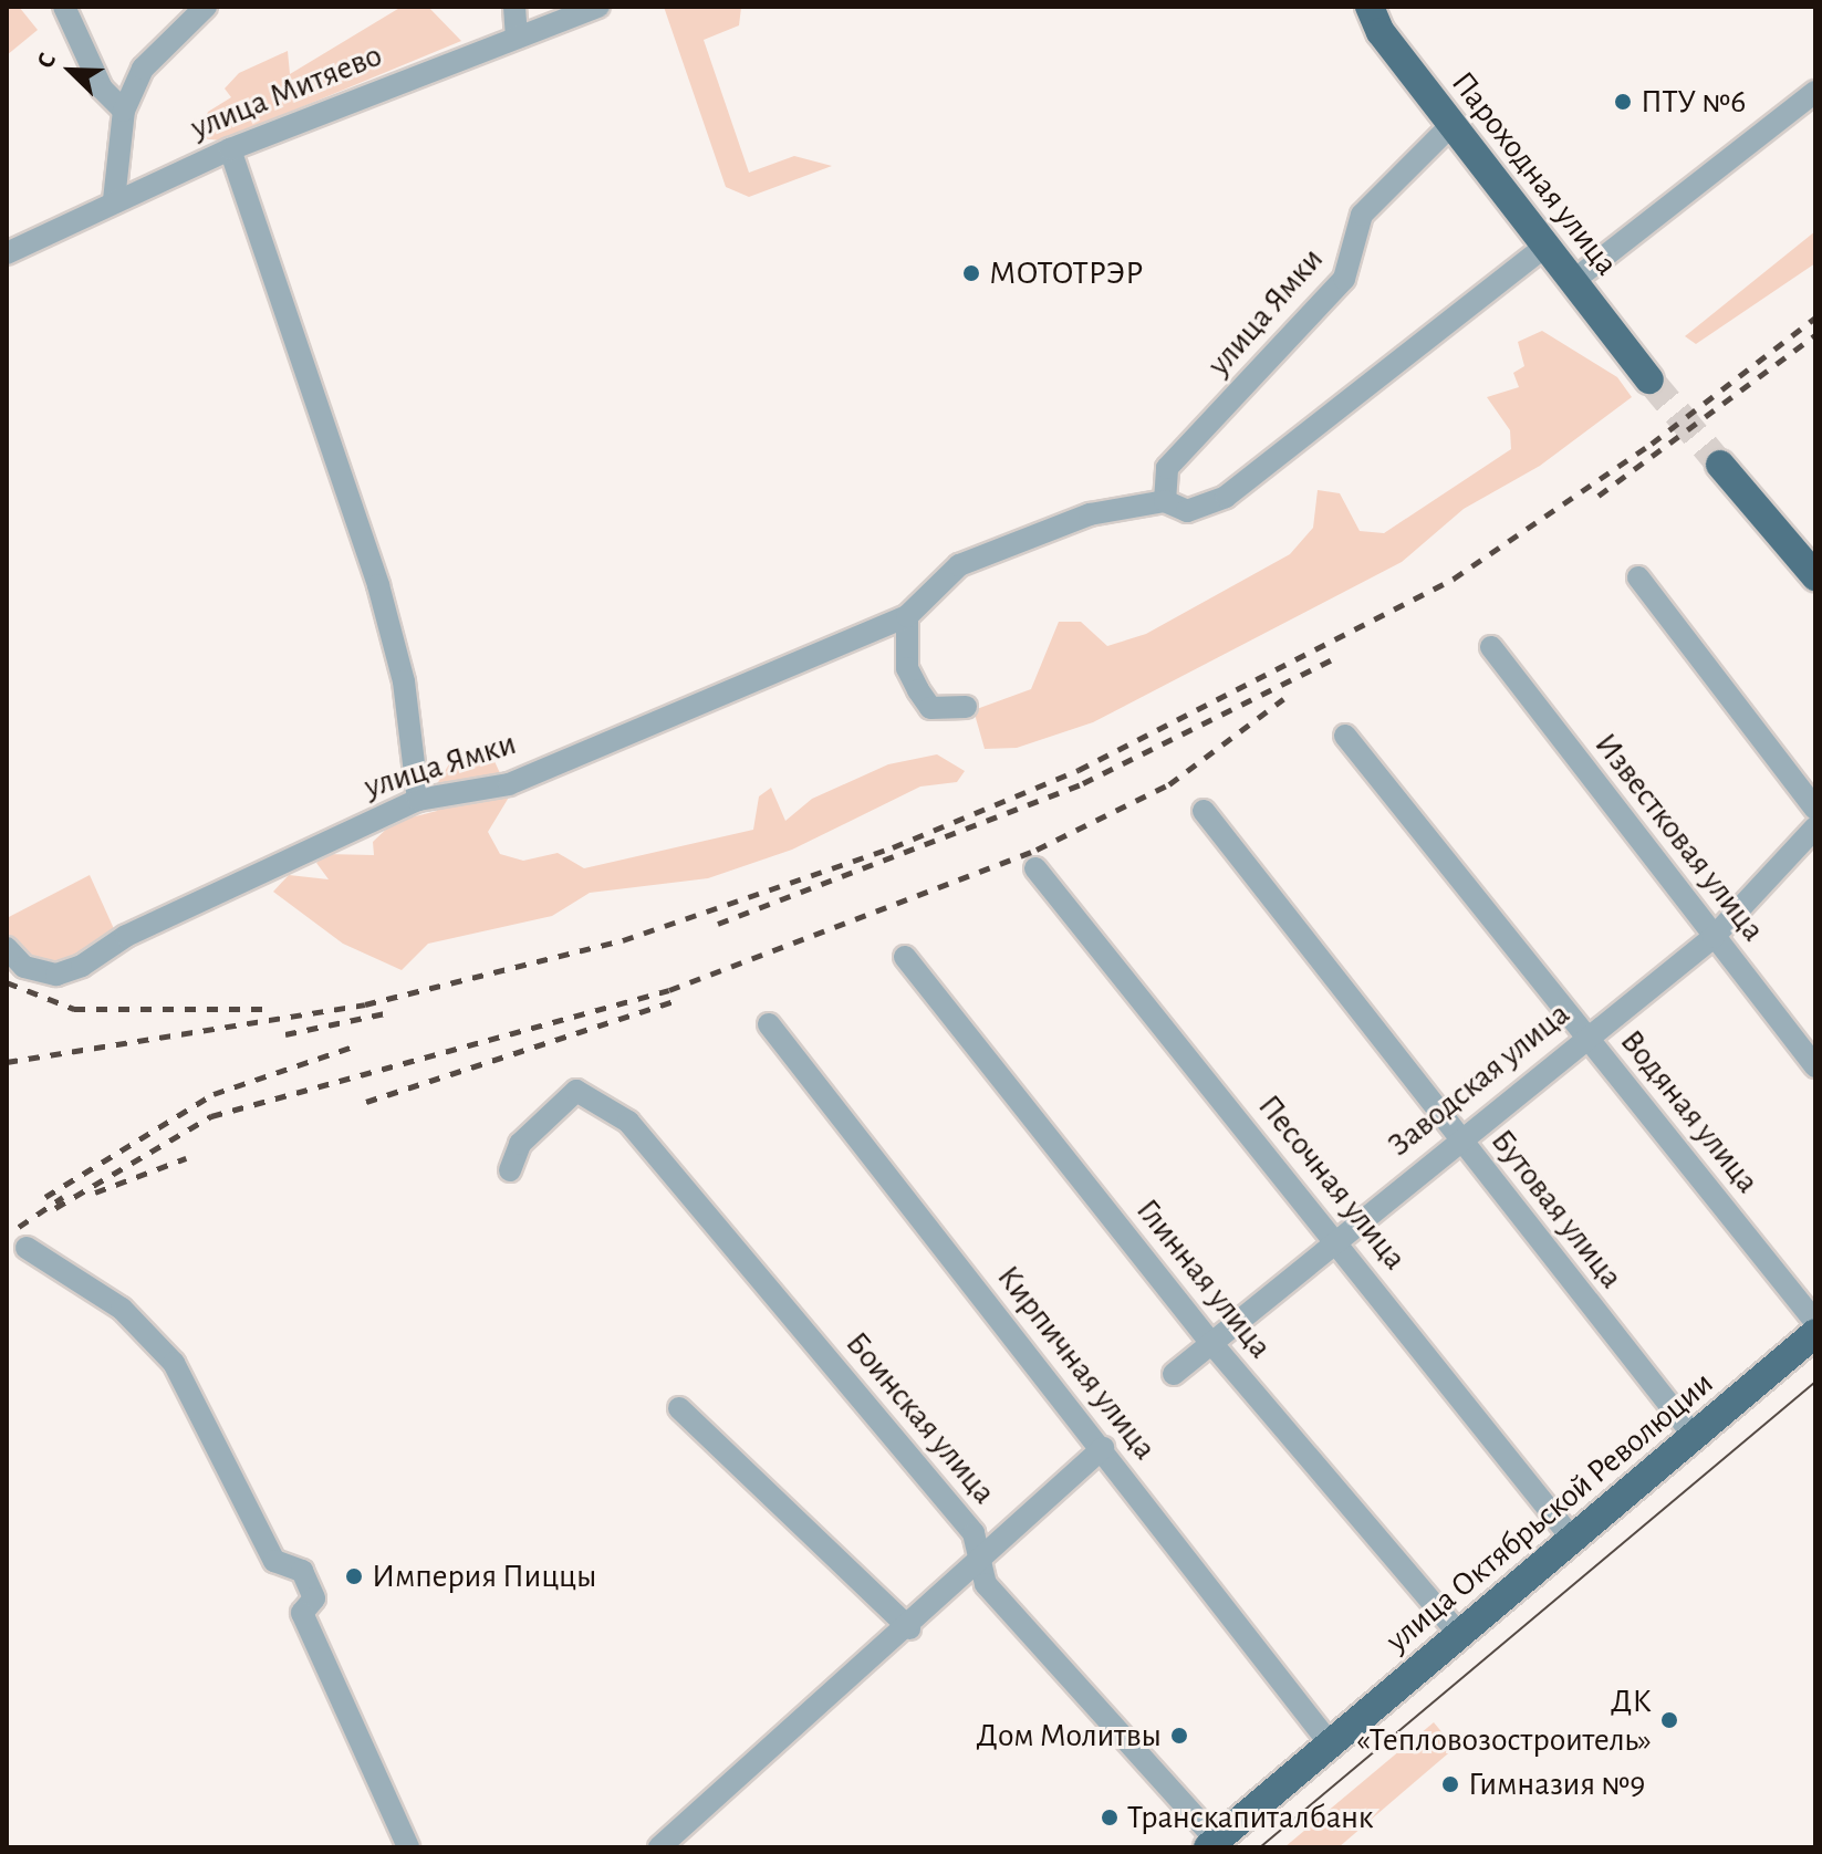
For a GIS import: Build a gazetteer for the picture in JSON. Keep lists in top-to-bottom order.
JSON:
{
  "streets": {
    "main road": ["Пароходная улица", "улица Октябрьской Революции"],
    "street": [
      "улица Митяево",
      "улица Ямки",
      "Известковая улица",
      "Заводская улица",
      "Водяная улица",
      "Песочная улица",
      "Бутовая улица",
      "Глинная улица",
      "Кирпичная улица",
      "Боинская улица"
    ]
  },
  "crossings": [
    ["Пароходная улица", "улица Ямки"],
    ["Известковая улица", "Заводская улица"],
    ["Заводская улица", "Водяная улица"],
    ["Заводская улица", "Песочная улица"],
    ["Заводская улица", "Бутовая улица"],
    ["Заводская улица", "Глинная улица"],
    ["Водяная улица", "улица Октябрьской Революции"],
    ["Песочная улица", "улица Октябрьской Революции"],
    ["Бутовая улица", "улица Октябрьской Революции"],
    ["Глинная улица", "улица Октябрьской Революции"],
    ["Кирпичная улица", "улица Октябрьской Революции"],
    ["Боинская улица", "улица Октябрьской Революции"]
  ],
  "places": [
    "ПТУ №6",
    "МОТОТРЭР",
    "Империя Пиццы",
    "ДК «Тепловозостроитель»",
    "Дом Молитвы",
    "Гимназия №9",
    "Транскапиталбанк"
  ],
  "north": "top left"
}
